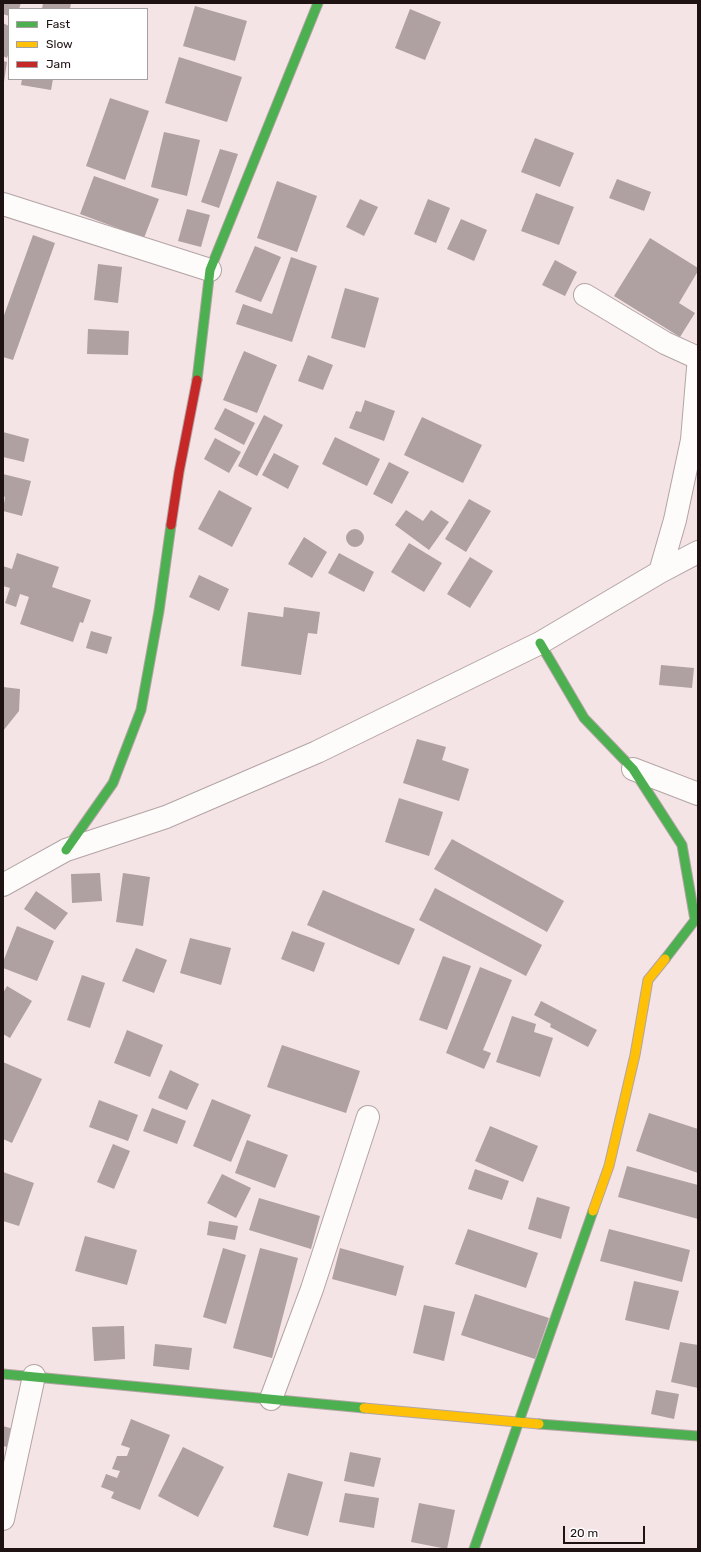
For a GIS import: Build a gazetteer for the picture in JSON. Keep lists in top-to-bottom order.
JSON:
{
  "legend": ["Fast", "Slow", "Jam"],
  "scale_bar": "20 m"
}
